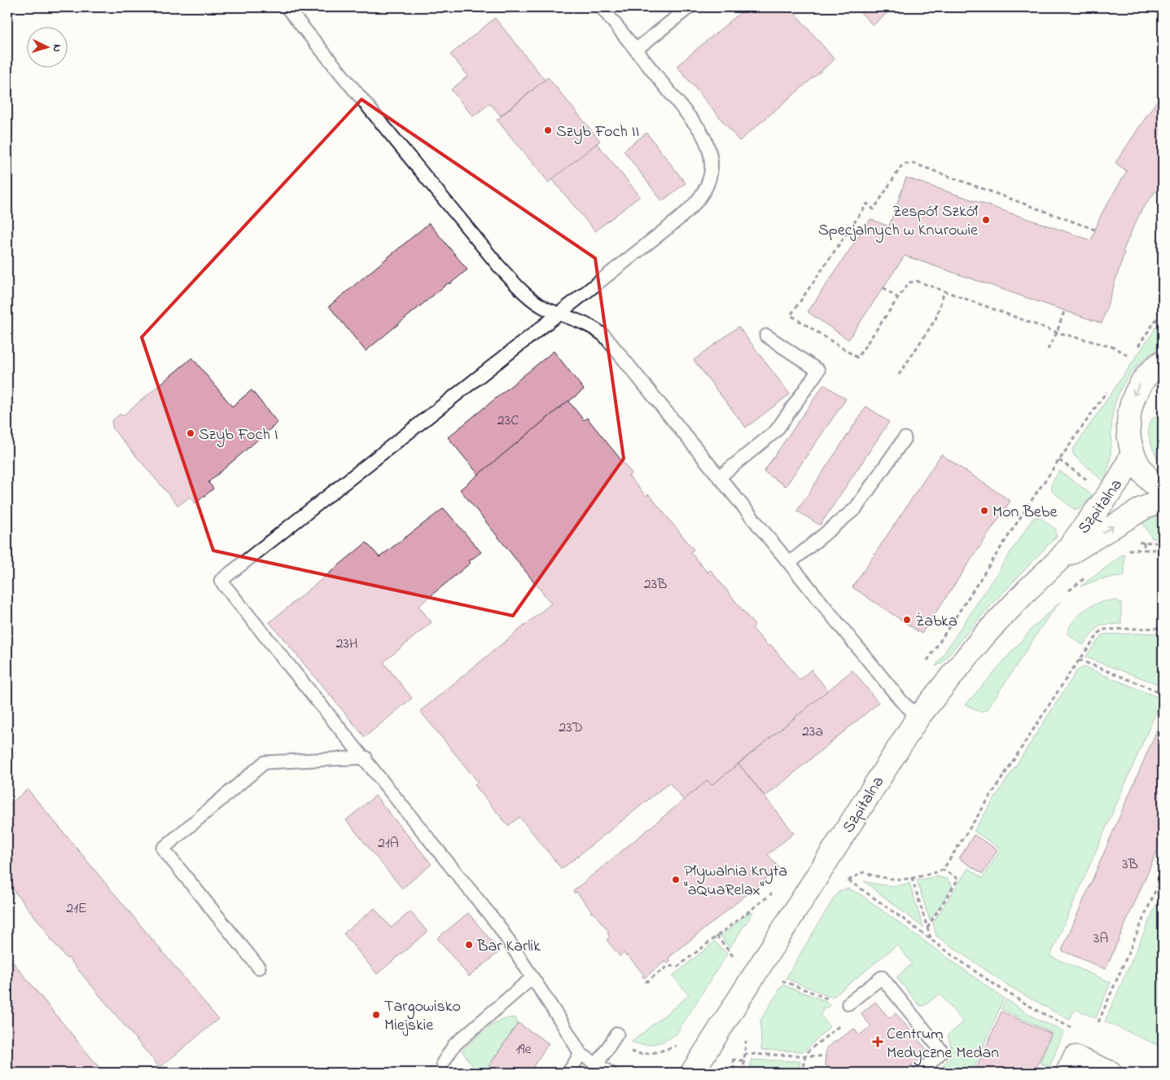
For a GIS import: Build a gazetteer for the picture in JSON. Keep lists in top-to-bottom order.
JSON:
{
  "streets": {
    "street": ["Szpitalna"]
  },
  "places": {
    "other": [
      "Szyb Foch II",
      "Zespół Szkół Specjalnych w Knurowie",
      "Szyb Foch I",
      "Mon Bebe",
      "Żabka",
      "Pływalnia Kryta \"aQuaRelax\"",
      "Bar Karlik",
      "Targowisko Miejskie"
    ],
    "health": ["Centrum Medyczne Medan"]
  },
  "house_numbers": [
    "23C",
    "23B",
    "23H",
    "23D",
    "23a",
    "21A",
    "3B",
    "21E",
    "3A",
    "19e"
  ],
  "north": "right"
}
